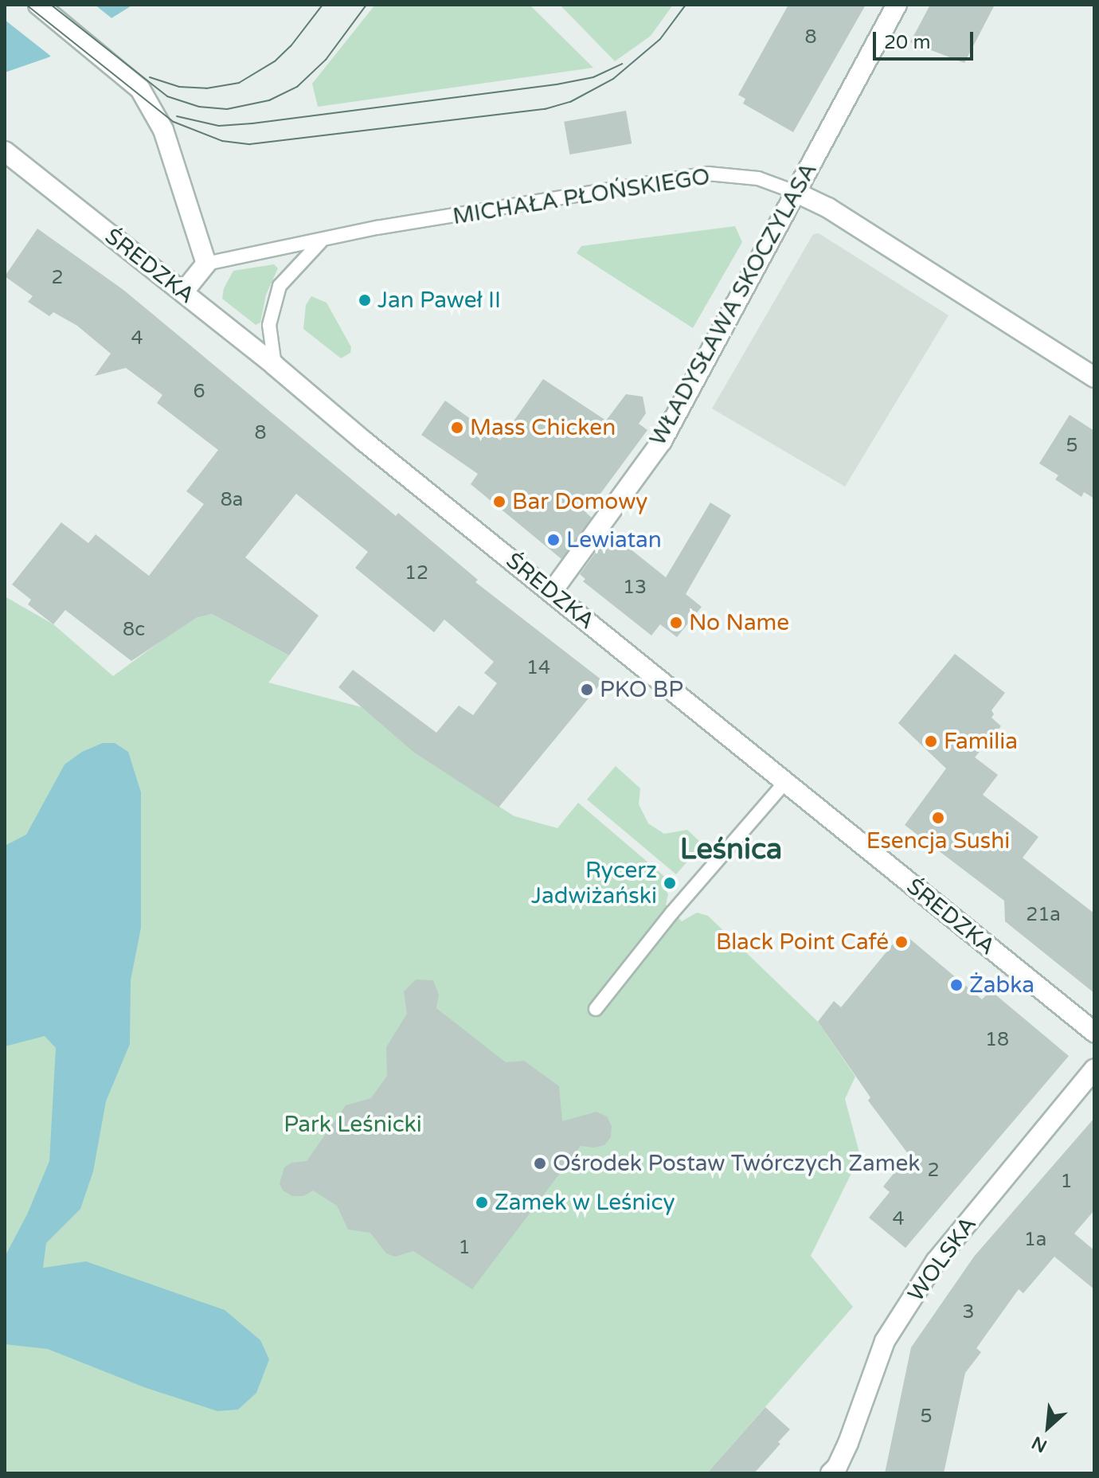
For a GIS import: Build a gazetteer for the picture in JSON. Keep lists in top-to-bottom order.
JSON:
{
  "streets": {
    "street": [
      "MICHAŁA PŁOŃSKIEGO",
      "ŚREDZKA",
      "WŁADYSŁAWA SKOCZYLASA",
      "WOLSKA"
    ]
  },
  "crossings": [
    ["MICHAŁA PŁOŃSKIEGO", "WŁADYSŁAWA SKOCZYLASA"],
    ["ŚREDZKA", "WŁADYSŁAWA SKOCZYLASA"]
  ],
  "districts": ["Leśnica"],
  "parks": ["Park Leśnicki"],
  "places": [
    "Jan Paweł II",
    "Mass Chicken",
    "Bar Domowy",
    "Lewiatan",
    "No Name",
    "PKO BP",
    "Familia",
    "Esencja Sushi",
    "Rycerz Jadwiżański",
    "Black Point Café",
    "Żabka",
    "Ośrodek Postaw Twórczych Zamek",
    "Zamek w Leśnicy"
  ],
  "house_numbers": [
    "8",
    "2",
    "4",
    "6",
    "8",
    "5",
    "8a",
    "12",
    "13",
    "8c",
    "14",
    "21a",
    "18",
    "2",
    "1",
    "4",
    "1a",
    "1",
    "3",
    "5"
  ],
  "scale_bar": "20 m",
  "north": "bottom left"
}
